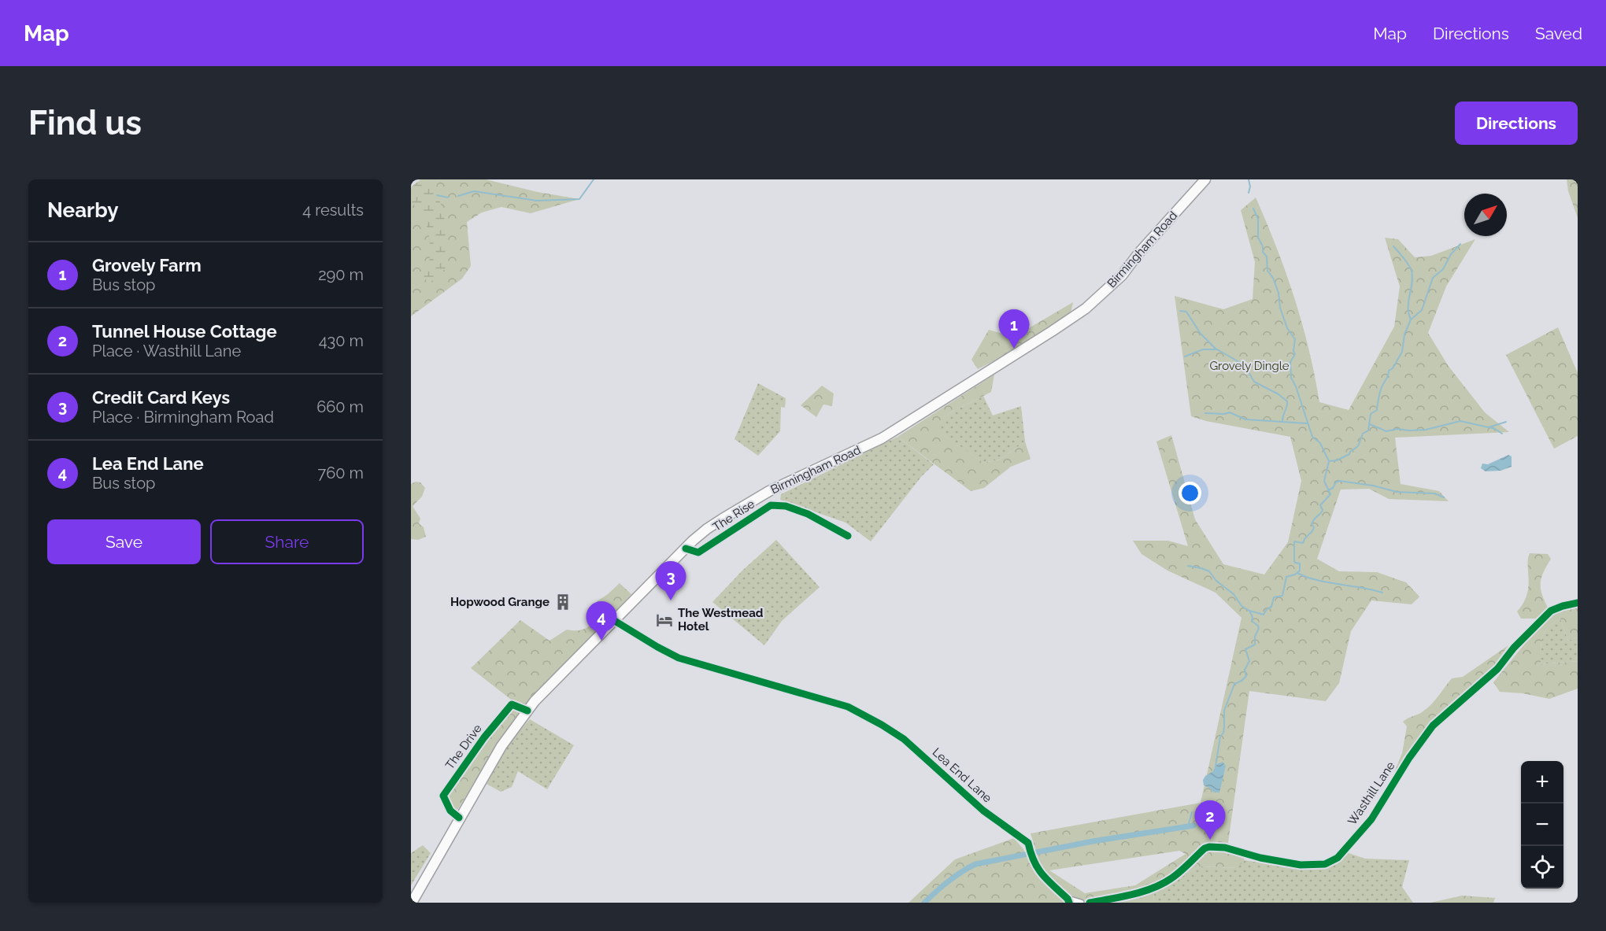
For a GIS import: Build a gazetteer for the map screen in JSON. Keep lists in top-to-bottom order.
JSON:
{
  "streets": {
    "highway": ["Birmingham Road"],
    "street": [
      "The Rise",
      "The Drive",
      "Lea End Lane",
      "Wasthill Lane"
    ]
  },
  "crossings": [
    ["Birmingham Road", "The Rise"],
    ["Birmingham Road", "The Drive"],
    ["Birmingham Road", "Lea End Lane"]
  ],
  "parks": ["Grovely Dingle"],
  "places": {
    "building": ["Hopwood Grange"],
    "hotel": ["The Westmead Hotel"]
  },
  "north": "top right",
  "page": {
    "header": "Map",
    "nav": ["Map", "Directions", "Saved"],
    "buttons": [
      "Directions",
      ["Save", "Share"]
    ],
    "title": "Find us",
    "heading": ["Nearby", "4 results"],
    "list": [
      {
        "mark": "1",
        "name": "Grovely Farm",
        "note": "Bus stop",
        "value": "290 m"
      },
      {
        "mark": "2",
        "name": "Tunnel House Cottage",
        "note": "Place · Wasthill Lane",
        "value": "430 m"
      },
      {
        "mark": "3",
        "name": "Credit Card Keys",
        "note": "Place · Birmingham Road",
        "value": "660 m"
      },
      {
        "mark": "4",
        "name": "Lea End Lane",
        "note": "Bus stop",
        "value": "760 m"
      }
    ],
    "pins": [
      "1",
      "3",
      "4",
      "2"
    ],
    "map_buttons": ["+", "−"]
  }
}
